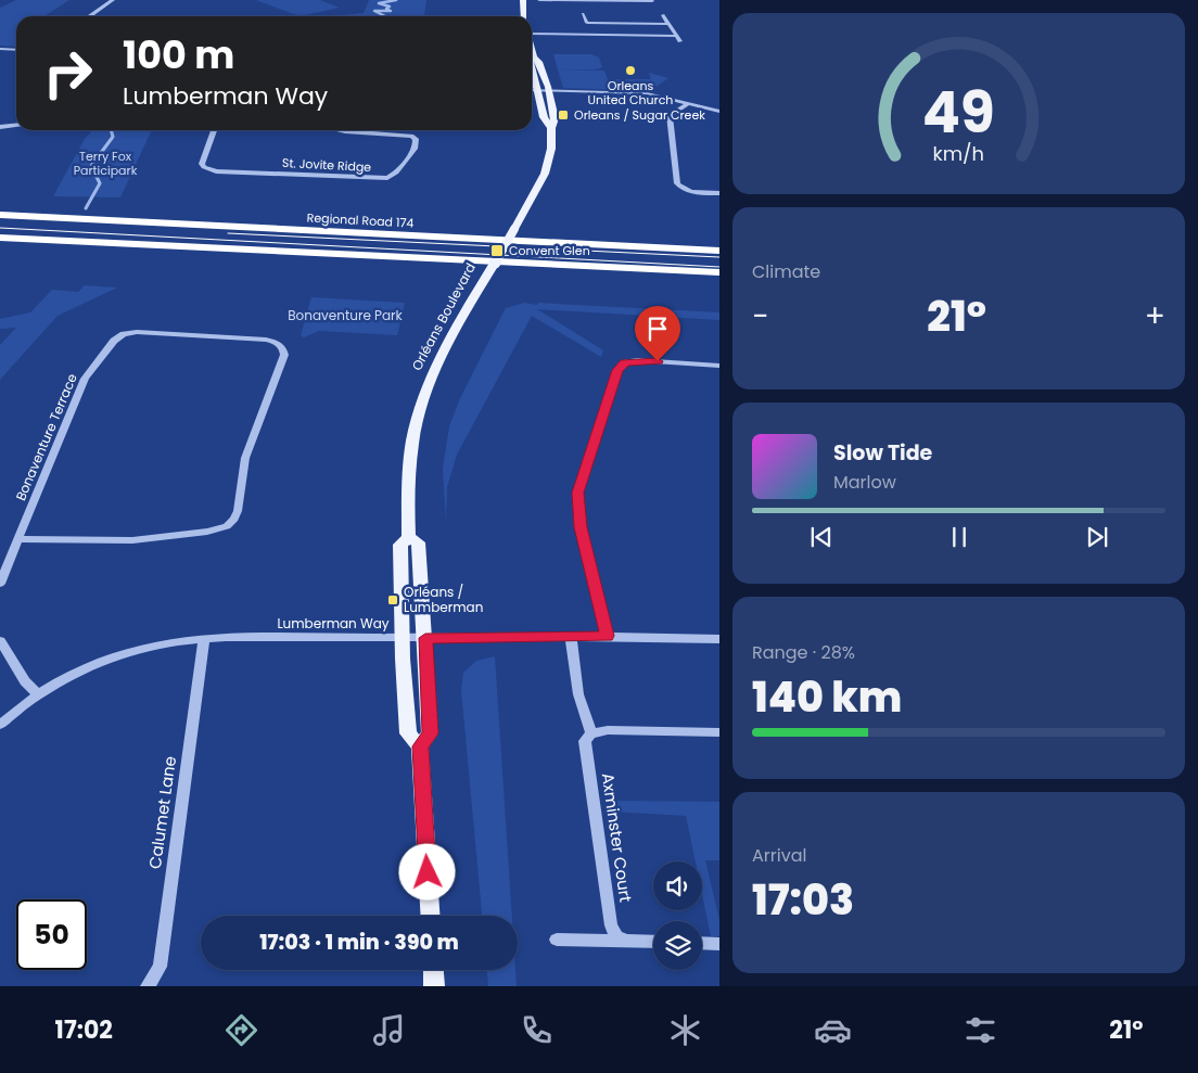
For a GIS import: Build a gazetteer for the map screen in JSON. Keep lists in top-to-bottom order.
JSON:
{
  "streets": {
    "highway": ["Regional Road 174"],
    "main road": ["Orléans Boulevard"],
    "street": [
      "St. Jovite Ridge",
      "Bonaventure Terrace",
      "Lumberman Way",
      "Calumet Lane",
      "Axminster Court"
    ]
  },
  "crossings": [
    ["Orléans Boulevard", "Lumberman Way"],
    ["Lumberman Way", "Calumet Lane"],
    ["Lumberman Way", "Axminster Court"]
  ],
  "parks": ["Terry Fox Participark", "Bonaventure Park"],
  "places": {
    "other": ["Orleans United Church"],
    "transit": ["Orleans / Sugar Creek", "Convent Glen", "Orléans / Lumberman"]
  },
  "page": {
    "turn": ["100 m", "Lumberman Way"],
    "tile": [
      "Climate",
      ["Range · 28%", "140 km"],
      ["Arrival", "17:03"]
    ],
    "heat": ["−", "21°", "+"],
    "song": ["Slow Tide", "Marlow"],
    "limit": "50",
    "trip": "17:03 · 1 min · 390 m",
    "tabs": ["17:02", "21°"],
    "gauge": ["49", "km/h"]
  }
}
